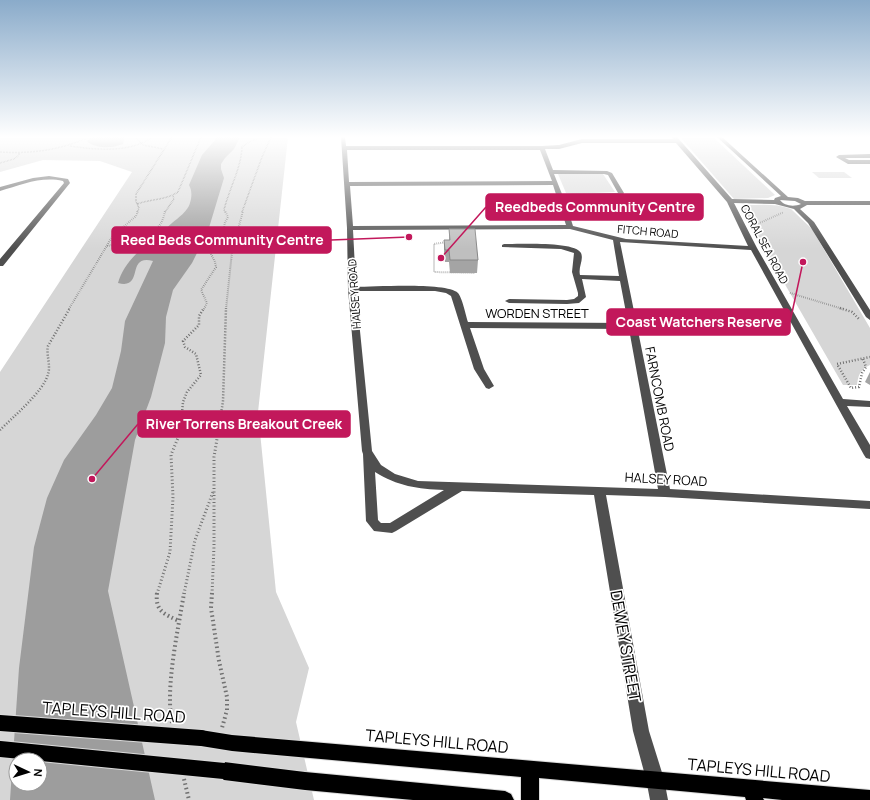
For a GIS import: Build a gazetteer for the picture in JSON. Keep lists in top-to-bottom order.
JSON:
{
  "streets": {
    "main road": ["TAPLEYS HILL ROAD"],
    "street": [
      "FITCH ROAD",
      "CORAL SEA ROAD",
      "HALSEY ROAD",
      "WORDEN STREET",
      "FARNCOMB ROAD",
      "DEWEY STREET"
    ]
  },
  "crossings": [
    ["FITCH ROAD", "CORAL SEA ROAD"],
    ["FITCH ROAD", "HALSEY ROAD"],
    ["FITCH ROAD", "FARNCOMB ROAD"],
    ["HALSEY ROAD", "FARNCOMB ROAD"],
    ["HALSEY ROAD", "DEWEY STREET"],
    ["WORDEN STREET", "FARNCOMB ROAD"],
    ["DEWEY STREET", "TAPLEYS HILL ROAD"]
  ],
  "places": [
    "Reed Beds Community Centre",
    "Reedbeds Community Centre",
    "Coast Watchers Reserve",
    "River Torrens Breakout Creek"
  ],
  "north": "right"
}
